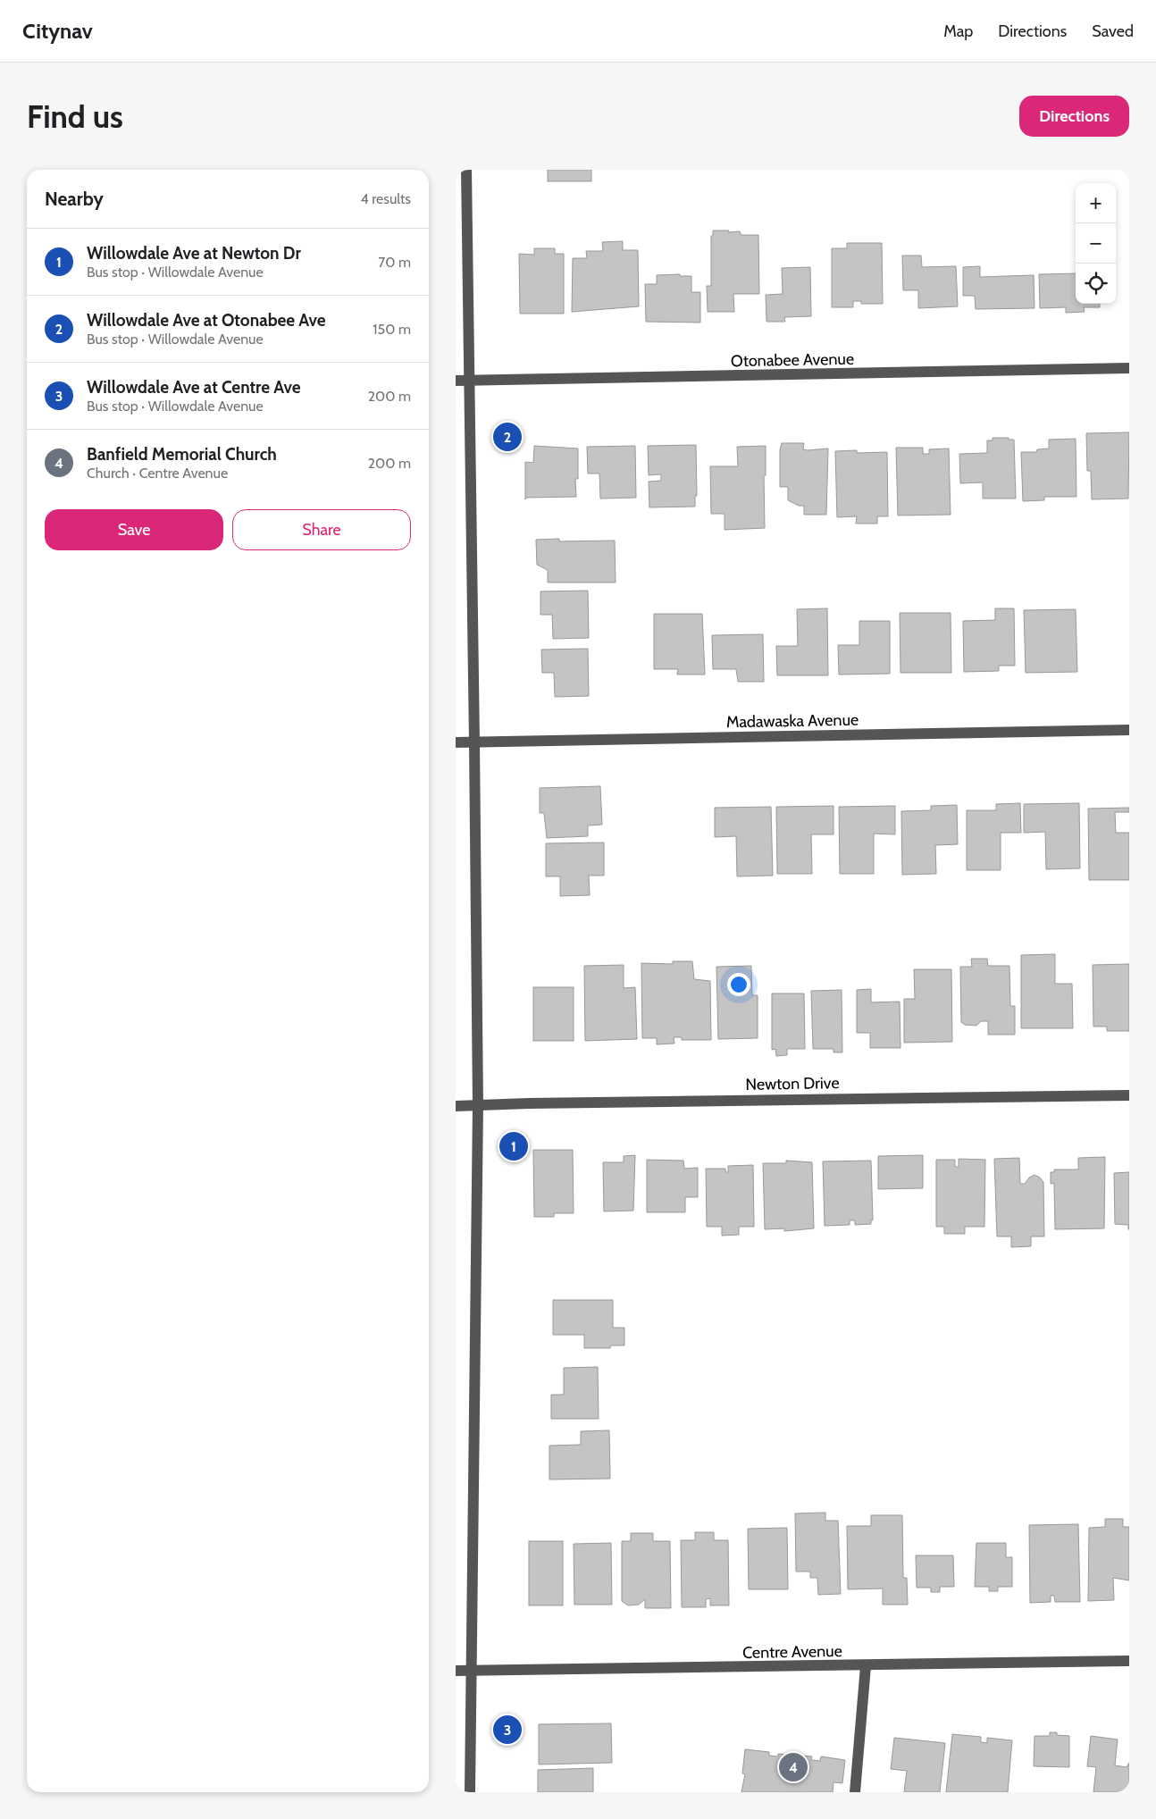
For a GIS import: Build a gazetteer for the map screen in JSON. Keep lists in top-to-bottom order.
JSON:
{
  "streets": {
    "street": [
      "Otonabee Avenue",
      "Madawaska Avenue",
      "Newton Drive",
      "Centre Avenue"
    ]
  },
  "page": {
    "header": "Citynav",
    "nav": ["Map", "Directions", "Saved"],
    "buttons": [
      "Directions",
      ["Save", "Share"]
    ],
    "title": "Find us",
    "heading": ["Nearby", "4 results"],
    "map_buttons": ["+", "−"],
    "list": [
      {
        "mark": "1",
        "name": "Willowdale Ave at Newton Dr",
        "note": "Bus stop · Willowdale Avenue",
        "value": "70 m"
      },
      {
        "mark": "2",
        "name": "Willowdale Ave at Otonabee Ave",
        "note": "Bus stop · Willowdale Avenue",
        "value": "150 m"
      },
      {
        "mark": "3",
        "name": "Willowdale Ave at Centre Ave",
        "note": "Bus stop · Willowdale Avenue",
        "value": "200 m"
      },
      {
        "mark": "4",
        "name": "Banfield Memorial Church",
        "note": "Church · Centre Avenue",
        "value": "200 m"
      }
    ],
    "pins": [
      "2",
      "1",
      "3",
      "4"
    ]
  }
}
